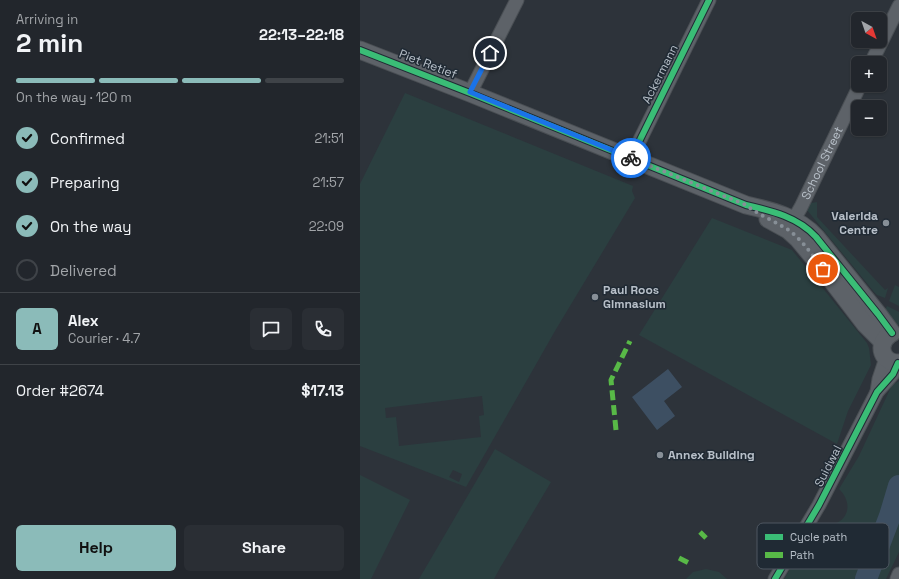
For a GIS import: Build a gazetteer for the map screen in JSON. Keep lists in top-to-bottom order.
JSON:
{
  "streets": {
    "street": [
      "Piet Retief",
      "Ackermann",
      "School Street",
      "Suidwal"
    ]
  },
  "crossings": [
    ["Piet Retief", "Ackermann"],
    ["Piet Retief", "School Street"],
    ["Piet Retief", "Suidwal"]
  ],
  "places": ["Valerida Centre", "Paul Roos Gimnasium", "Annex Building"],
  "legend": ["Cycle path", "Path"],
  "north": "bottom right",
  "page": {
    "heading": ["2 min", "Arriving in", "22:13–22:18"],
    "panel": [
      "Alex",
      "Courier · 4.7",
      "Order #2674",
      "$17.13"
    ],
    "map_buttons": ["+", "−"],
    "bar": "On the way · 120 m",
    "list": [
      ["Confirmed", "21:51"],
      ["Preparing", "21:57"],
      ["On the way", "22:09"],
      "Delivered"
    ],
    "round": "A",
    "buttons": ["Help", "Share"]
  }
}
